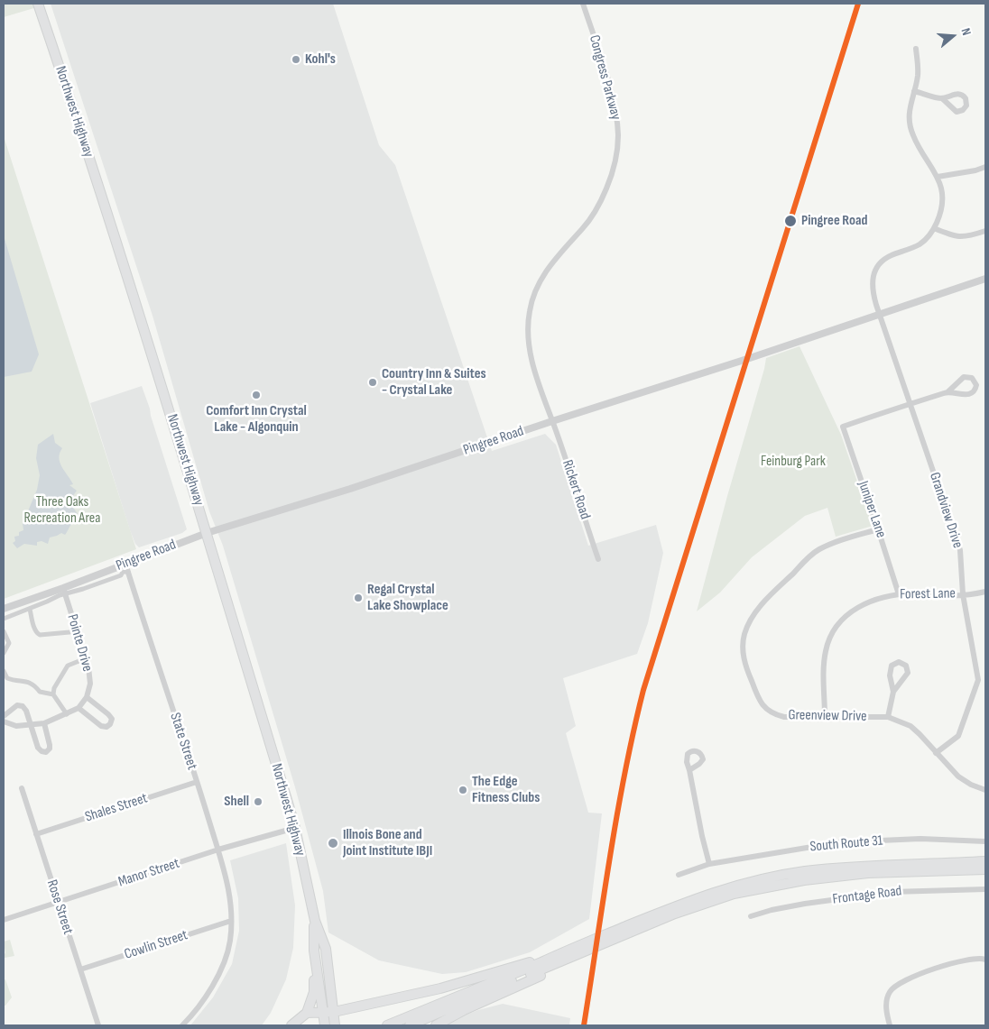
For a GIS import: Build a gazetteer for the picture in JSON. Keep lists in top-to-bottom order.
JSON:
{
  "streets": {
    "main road": ["Northwest Highway"],
    "street": [
      "Congress Parkway",
      "Pingree Road",
      "Rickert Road",
      "Juniper Lane",
      "Grandview Drive",
      "Forest Lane",
      "Pointe Drive",
      "Greenview Drive",
      "State Street",
      "Shales Street",
      "South Route 31",
      "Manor Street",
      "Frontage Road",
      "Rose Street",
      "Cowlin Street"
    ]
  },
  "crossings": [
    ["Congress Parkway", "Pingree Road"],
    ["Congress Parkway", "Rickert Road"],
    ["Northwest Highway", "Pingree Road"],
    ["Northwest Highway", "Manor Street"],
    ["Pingree Road", "Rickert Road"],
    ["Pingree Road", "Grandview Drive"],
    ["Pingree Road", "Pointe Drive"],
    ["Pingree Road", "State Street"],
    ["Juniper Lane", "Grandview Drive"],
    ["Juniper Lane", "Forest Lane"],
    ["Juniper Lane", "Greenview Drive"],
    ["Grandview Drive", "Forest Lane"],
    ["Grandview Drive", "Greenview Drive"],
    ["Forest Lane", "Greenview Drive"],
    ["State Street", "Shales Street"],
    ["State Street", "Manor Street"],
    ["State Street", "Cowlin Street"],
    ["Shales Street", "Rose Street"],
    ["Manor Street", "Rose Street"],
    ["Rose Street", "Cowlin Street"]
  ],
  "parks": ["Feinburg Park", "Three Oaks Recreation Area"],
  "places": [
    "Kohl's",
    "Pingree Road",
    "Country Inn & Suites - Crystal Lake",
    "Comfort Inn Crystal Lake - Algonquin",
    "Regal Crystal Lake Showplace",
    "The Edge Fitness Clubs",
    "Shell",
    "Illnois Bone and Joint Institute IBJI"
  ],
  "north": "right"
}
